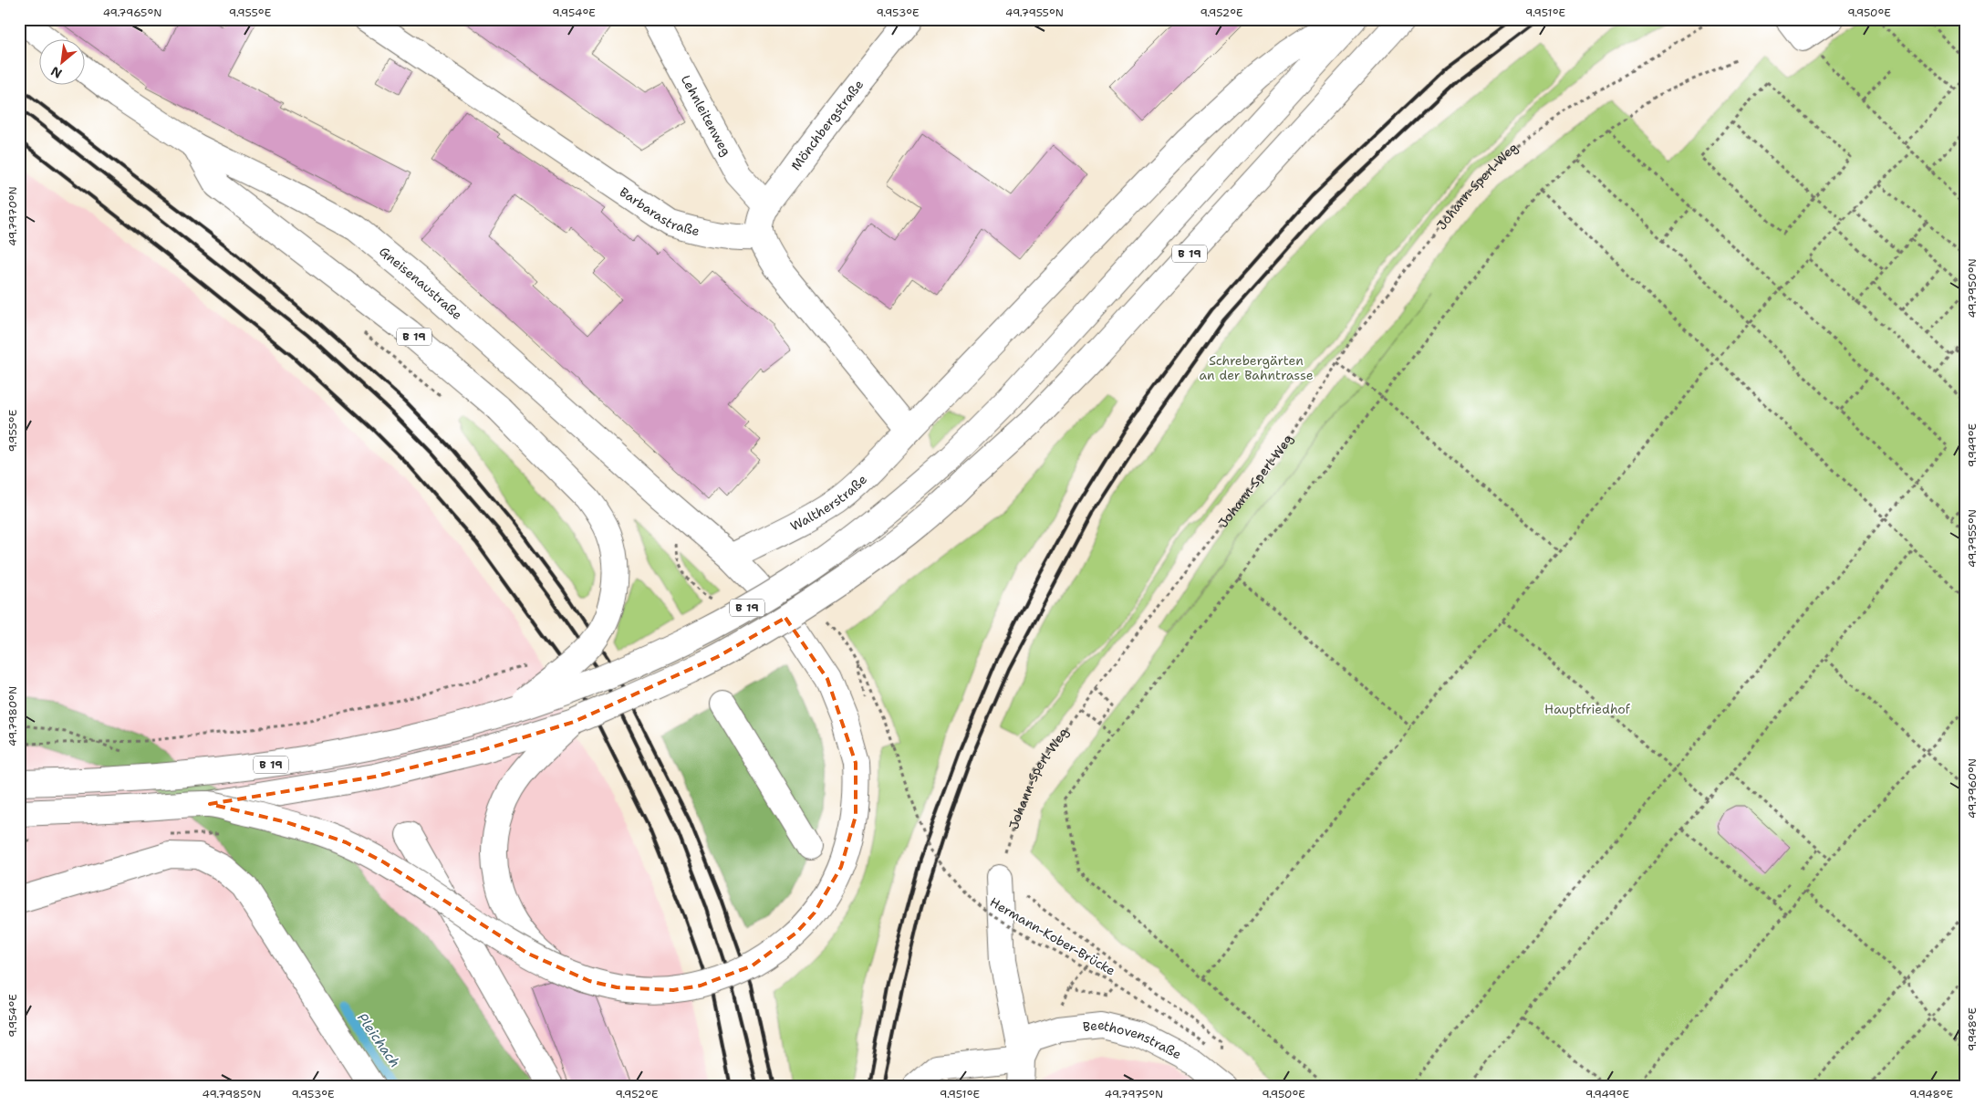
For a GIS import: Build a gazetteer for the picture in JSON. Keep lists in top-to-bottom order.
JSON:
{
  "streets": {
    "main road": [
      "Lehnleitenweg",
      "Mönchbergstraße",
      "Barbarastraße",
      "B 19",
      "Gneisenaustraße",
      "Waltherstraße",
      "Beethovenstraße"
    ],
    "path": ["Johann-Sperl-Weg", "Hermann-Kober-Brücke"]
  },
  "crossings": [
    ["Lehnleitenweg", "Mönchbergstraße"],
    ["Mönchbergstraße", "Barbarastraße"],
    ["B 19", "Gneisenaustraße"],
    ["Gneisenaustraße", "Waltherstraße"]
  ],
  "water": ["Pleichach"],
  "parks": ["Schrebergärten an der Bahntrasse", "Hauptfriedhof"],
  "north": "bottom left",
  "coordinates": [
    "49.7965°N",
    "9.955°E",
    "9.954°E",
    "9.953°E",
    "49.7955°N",
    "9.952°E",
    "9.951°E",
    "9.950°E",
    "49.7970°N",
    "49.7950°N",
    "9.949°E",
    "49.7980°N",
    "49.7960°N",
    "9.948°E",
    "49.7985°N",
    "49.7975°N"
  ]
}
